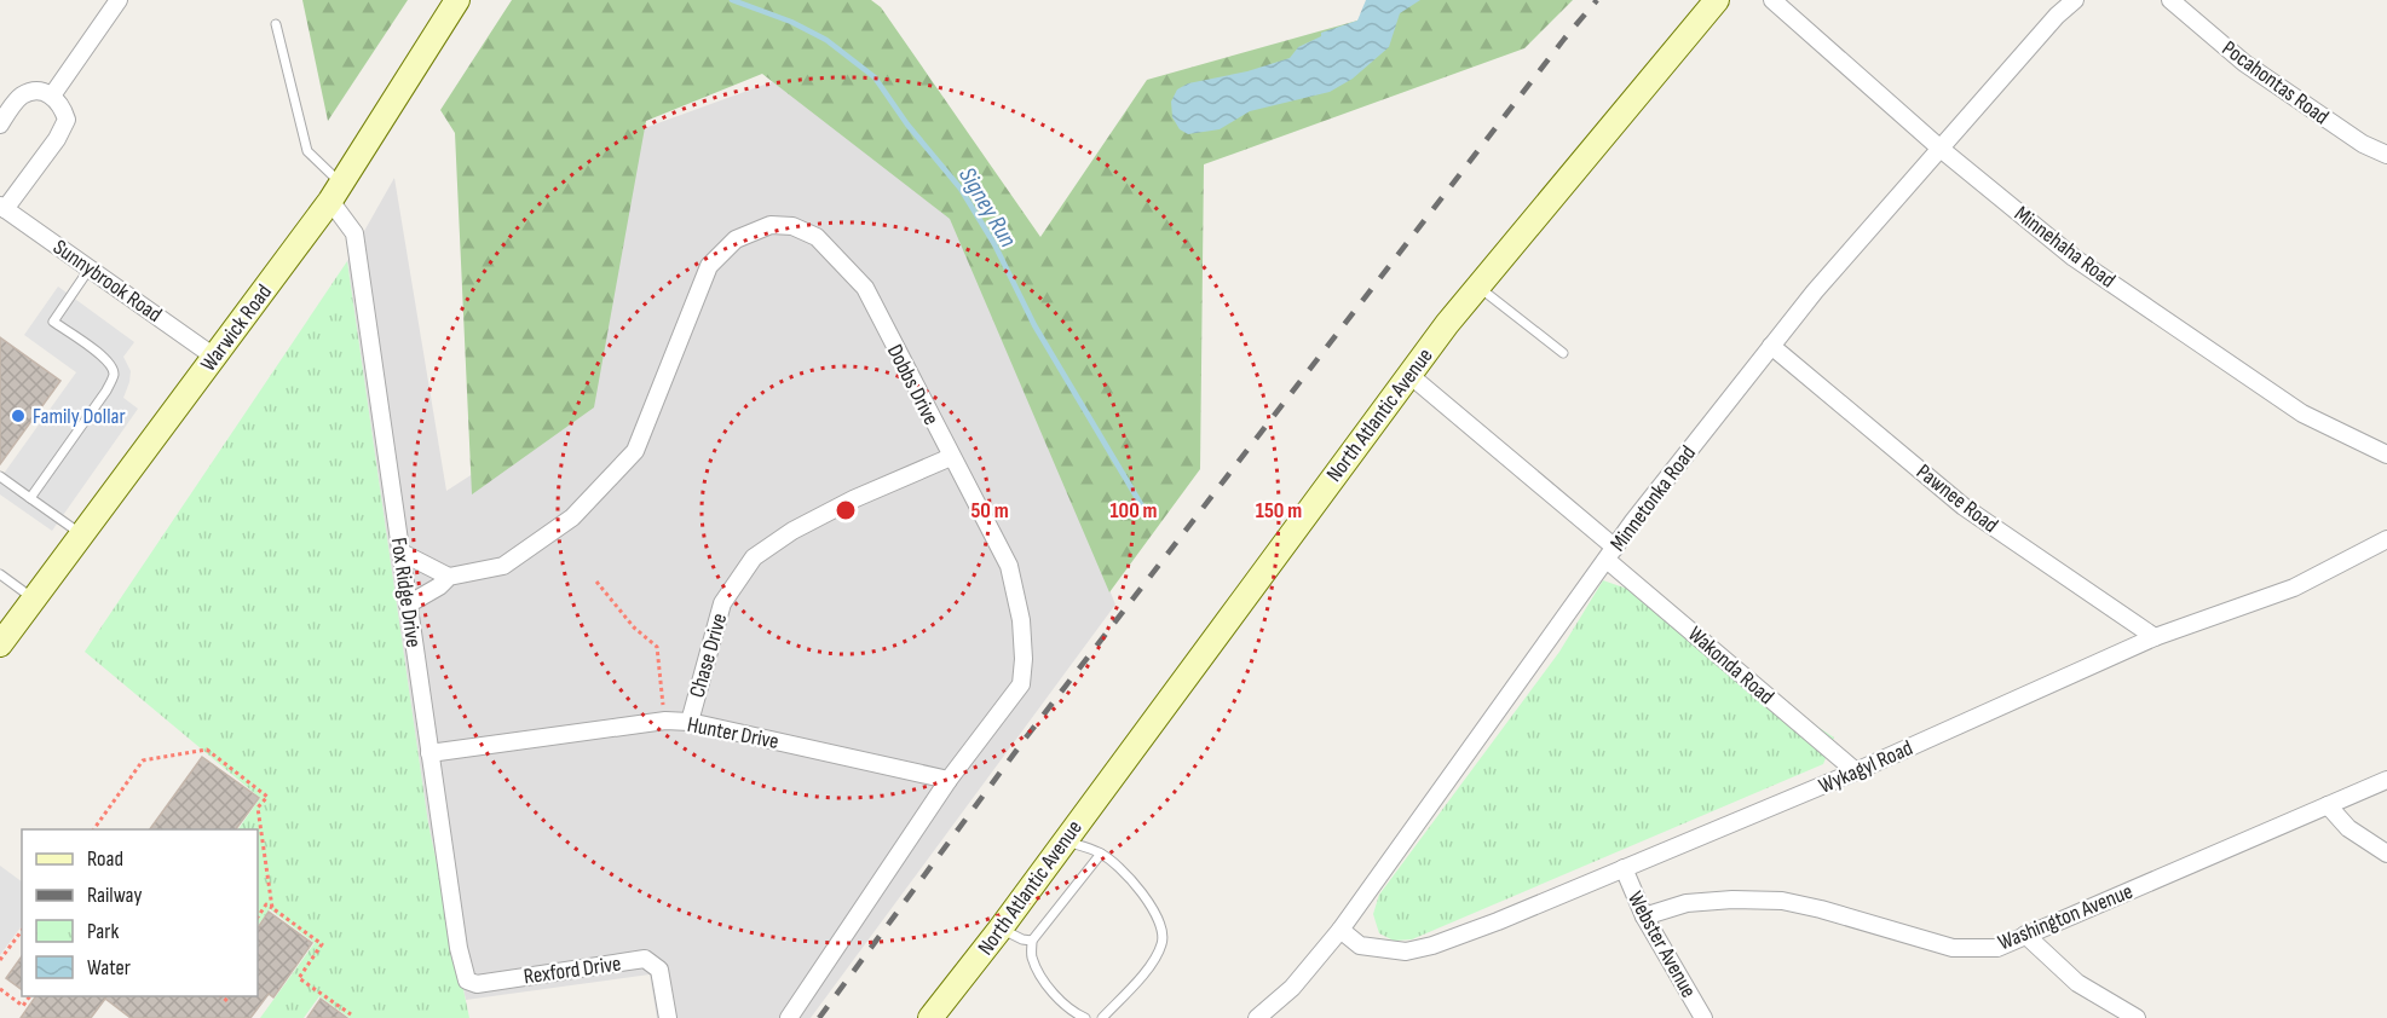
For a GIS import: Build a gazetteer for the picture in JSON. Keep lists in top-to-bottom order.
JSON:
{
  "streets": {
    "street": [
      "Pocahontas Road",
      "Minnehaha Road",
      "Sunnybrook Road",
      "Warwick Road",
      "Dobbs Drive",
      "North Atlantic Avenue",
      "Minnetonka Road",
      "Pawnee Road",
      "Fox Ridge Drive",
      "Chase Drive",
      "Wakonda Road",
      "Hunter Drive",
      "Wykagyl Road",
      "Washington Avenue",
      "Webster Avenue",
      "Rexford Drive"
    ]
  },
  "crossings": [
    ["Minnehaha Road", "Minnetonka Road"],
    ["Sunnybrook Road", "Warwick Road"],
    ["Warwick Road", "Fox Ridge Drive"],
    ["Dobbs Drive", "Fox Ridge Drive"],
    ["Dobbs Drive", "Chase Drive"],
    ["Dobbs Drive", "Hunter Drive"],
    ["North Atlantic Avenue", "Wakonda Road"],
    ["Minnetonka Road", "Pawnee Road"],
    ["Minnetonka Road", "Wakonda Road"],
    ["Minnetonka Road", "Wykagyl Road"],
    ["Pawnee Road", "Wykagyl Road"],
    ["Fox Ridge Drive", "Hunter Drive"],
    ["Fox Ridge Drive", "Rexford Drive"],
    ["Chase Drive", "Hunter Drive"],
    ["Wakonda Road", "Wykagyl Road"],
    ["Wykagyl Road", "Webster Avenue"],
    ["Washington Avenue", "Webster Avenue"]
  ],
  "water": ["Signey Run"],
  "places": ["Family Dollar"],
  "legend": [
    "Road",
    "Railway",
    "Park",
    "Water"
  ],
  "rings": ["50 m", "100 m", "150 m"]
}
